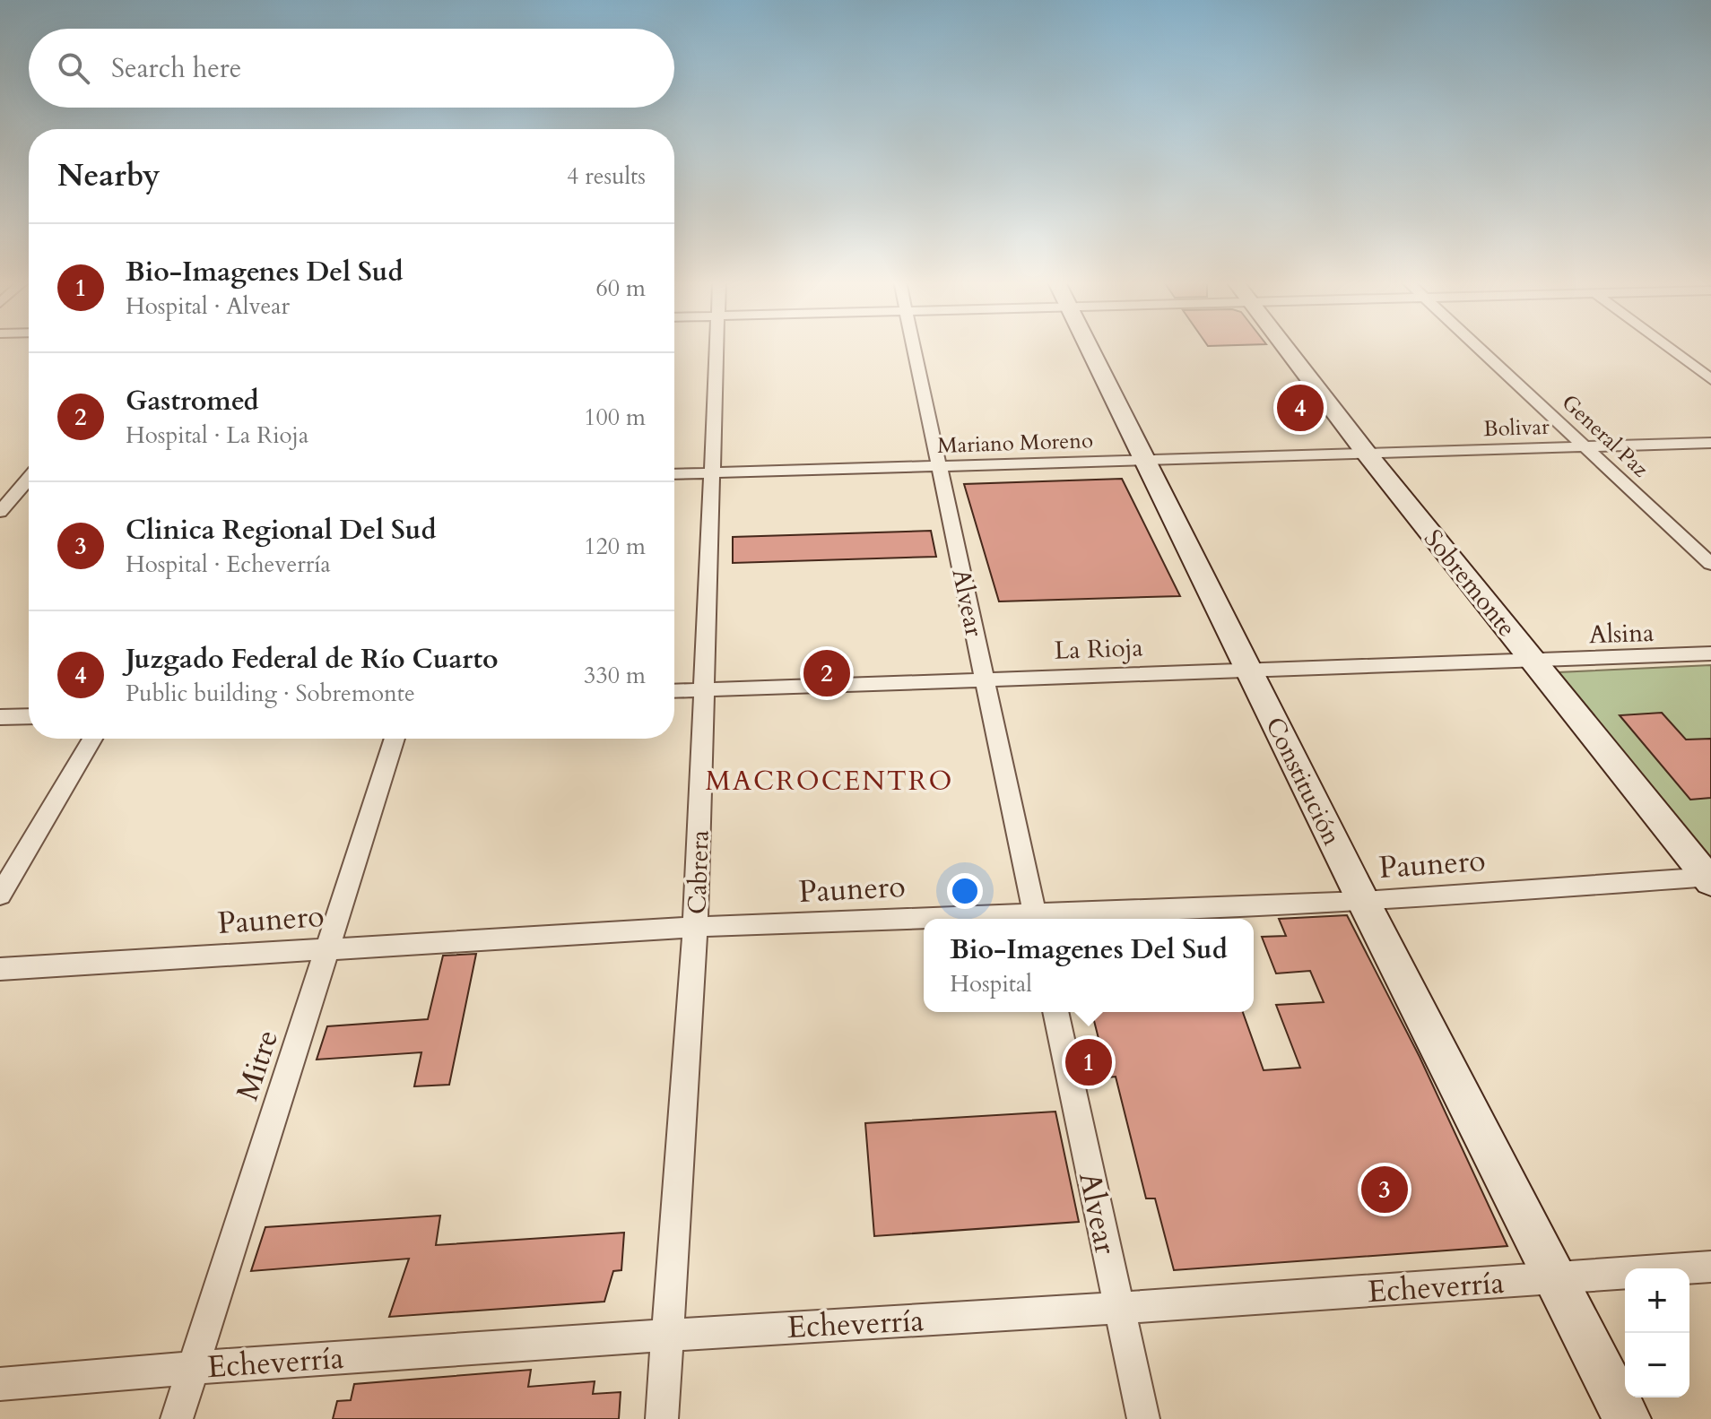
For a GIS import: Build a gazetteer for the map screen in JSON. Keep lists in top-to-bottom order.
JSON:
{
  "streets": {
    "main road": ["Sobremonte", "Constitución"],
    "street": [
      "Bolivar",
      "General Paz",
      "Mariano Moreno",
      "Alvear",
      "Alsina",
      "La Rioja",
      "Paunero",
      "Cabrera",
      "Mitre",
      "Echeverría"
    ]
  },
  "crossings": [
    ["Bolivar", "General Paz"],
    ["Bolivar", "Mariano Moreno"],
    ["Bolivar", "Sobremonte"],
    ["Mariano Moreno", "Sobremonte"],
    ["Mariano Moreno", "Alvear"],
    ["Mariano Moreno", "Constitución"],
    ["Mariano Moreno", "Cabrera"],
    ["Sobremonte", "Alsina"],
    ["Sobremonte", "La Rioja"],
    ["Sobremonte", "Paunero"],
    ["Alvear", "La Rioja"],
    ["Alvear", "Paunero"],
    ["Alvear", "Echeverría"],
    ["Alsina", "La Rioja"],
    ["La Rioja", "Constitución"],
    ["La Rioja", "Cabrera"],
    ["Constitución", "Paunero"],
    ["Constitución", "Echeverría"],
    ["Paunero", "Cabrera"],
    ["Paunero", "Mitre"],
    ["Cabrera", "Echeverría"],
    ["Mitre", "Echeverría"]
  ],
  "districts": ["MACROCENTRO"],
  "page": {
    "search": "Search here",
    "heading": ["Nearby", "4 results"],
    "list": [
      {
        "mark": "1",
        "name": "Bio-Imagenes Del Sud",
        "note": "Hospital · Alvear",
        "value": "60 m"
      },
      {
        "mark": "2",
        "name": "Gastromed",
        "note": "Hospital · La Rioja",
        "value": "100 m"
      },
      {
        "mark": "3",
        "name": "Clinica Regional Del Sud",
        "note": "Hospital · Echeverría",
        "value": "120 m"
      },
      {
        "mark": "4",
        "name": "Juzgado Federal de Río Cuarto",
        "note": "Public building · Sobremonte",
        "value": "330 m"
      }
    ],
    "pins": [
      "4",
      "2",
      "1",
      "3"
    ],
    "popup": ["Bio-Imagenes Del Sud", "Hospital"],
    "map_buttons": ["+", "−"]
  }
}
